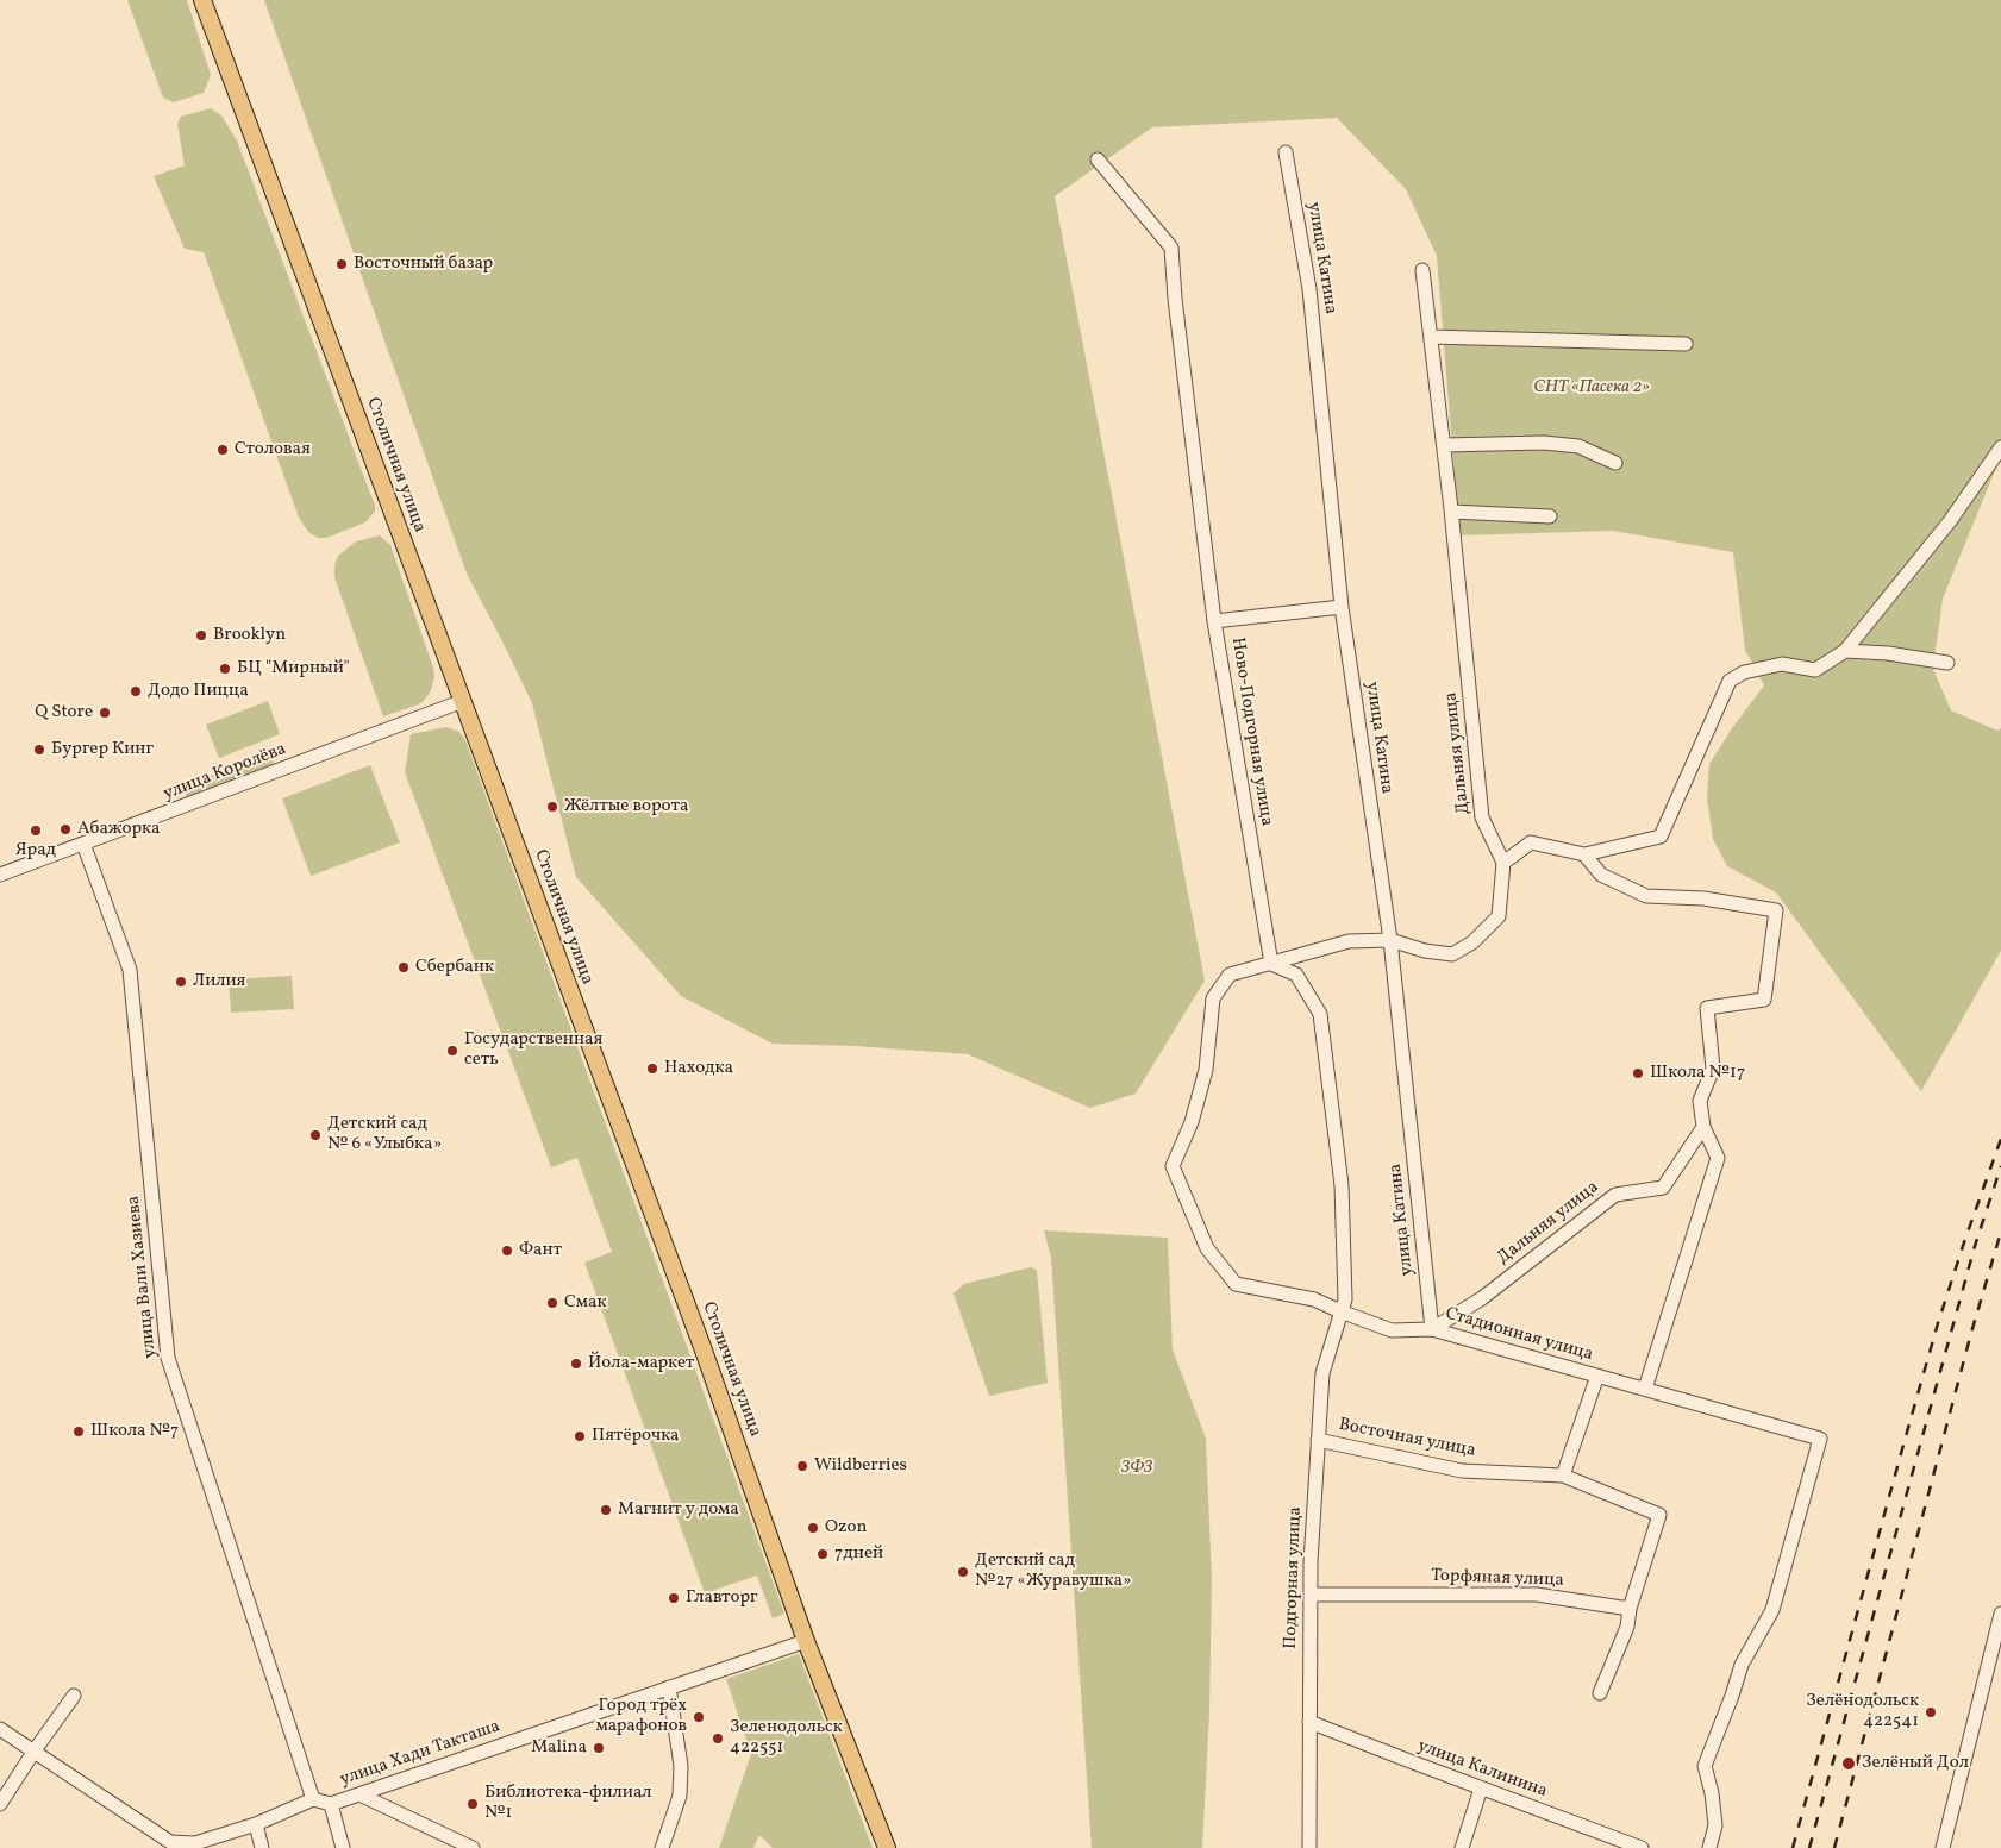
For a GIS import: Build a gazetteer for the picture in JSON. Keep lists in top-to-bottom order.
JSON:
{
  "streets": {
    "main road": ["Столичная улица"],
    "street": [
      "улица Катина",
      "Ново-Подгорная улица",
      "Дальняя улица",
      "улица Королёва",
      "улица Вали Хазиева",
      "Стадионная улица",
      "Восточная улица",
      "Подгорная улица",
      "Торфяная улица",
      "улица Хади Такташа",
      "улица Калинина"
    ]
  },
  "crossings": [
    ["улица Катина", "Дальняя улица"],
    ["улица Катина", "Стадионная улица"],
    ["Столичная улица", "улица Королёва"],
    ["Столичная улица", "улица Хади Такташа"],
    ["Ново-Подгорная улица", "Стадионная улица"],
    ["Дальняя улица", "Стадионная улица"],
    ["улица Королёва", "улица Вали Хазиева"],
    ["улица Вали Хазиева", "улица Хади Такташа"],
    ["Стадионная улица", "Подгорная улица"],
    ["Восточная улица", "Подгорная улица"],
    ["Восточная улица", "Торфяная улица"],
    ["Подгорная улица", "Торфяная улица"],
    ["Подгорная улица", "улица Калинина"]
  ],
  "parks": ["СНТ «Пасека 2»", "ЗФЗ"],
  "places": [
    "Восточный базар",
    "Столовая",
    "Brooklyn",
    "БЦ \"Мирный\"",
    "Додо Пицца",
    "Q Store",
    "Бургер Кинг",
    "Жёлтые ворота",
    "Абажорка",
    "Ярад",
    "Сбербанк",
    "Лилия",
    "Государственная сеть",
    "Находка",
    "Школа №17",
    "Детский сад № 6 «Улыбка»",
    "Фант",
    "Смак",
    "Йола-маркет",
    "Школа №7",
    "Пятёрочка",
    "Wildberries",
    "Магнит у дома",
    "Ozon",
    "7дней",
    "Детский сад №27 «Журавушка»",
    "Главторг",
    "Зелёнодольск 422541",
    "Город трёх марафонов",
    "Зеленодольск 422551",
    "Malina",
    "Зелёный Дол",
    "Библиотека-филиал №1"
  ]
}
